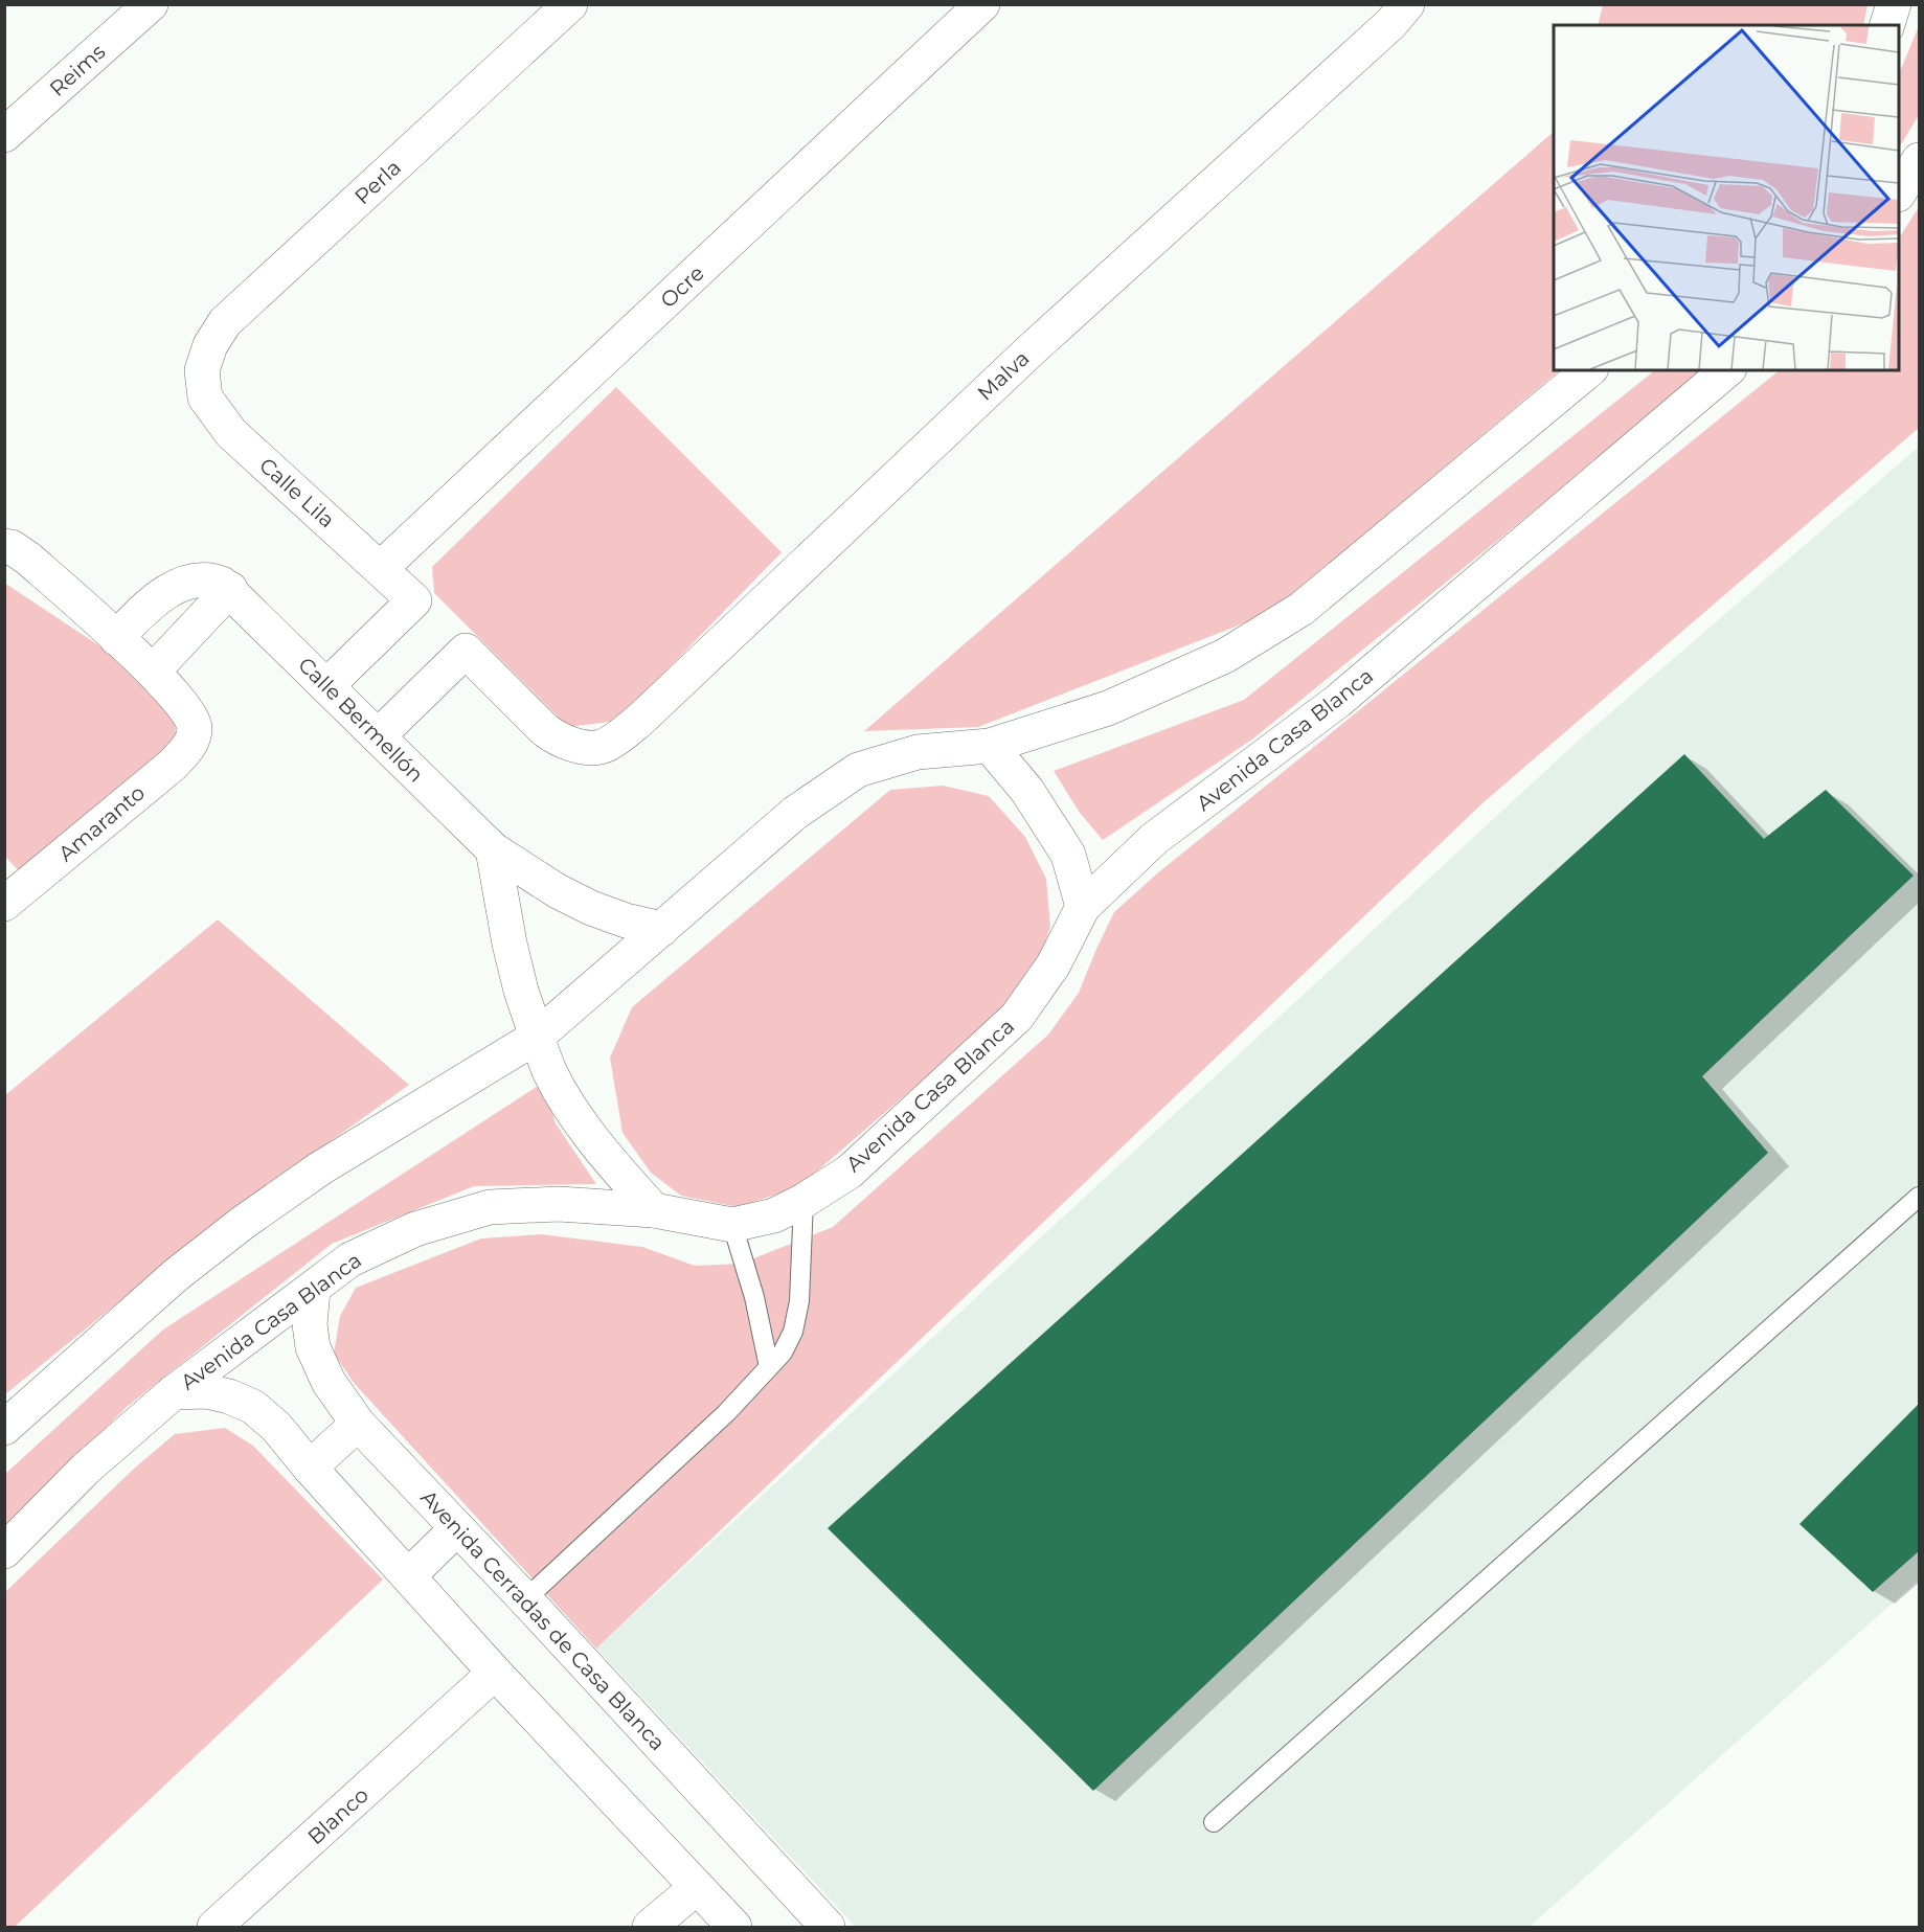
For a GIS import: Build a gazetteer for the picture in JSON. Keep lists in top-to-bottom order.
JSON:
{
  "streets": {
    "street": [
      "Reims",
      "Perla",
      "Ocre",
      "Malva",
      "Calle Lila",
      "Calle Bermellón",
      "Avenida Casa Blanca",
      "Amaranto",
      "Avenida Cerradas de Casa Blanca",
      "Blanco"
    ]
  },
  "crossings": [
    ["Perla", "Calle Lila"],
    ["Ocre", "Calle Lila"],
    ["Malva", "Calle Bermellón"],
    ["Calle Lila", "Calle Bermellón"],
    ["Avenida Casa Blanca", "Avenida Cerradas de Casa Blanca"]
  ]
}
